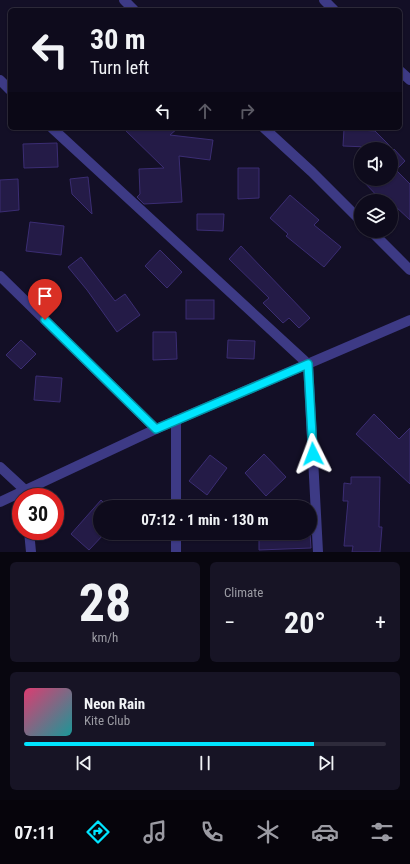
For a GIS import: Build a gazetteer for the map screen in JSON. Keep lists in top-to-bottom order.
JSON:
{
  "page": {
    "turn": ["30 m", "Turn left"],
    "limit": "30",
    "trip": "07:12 · 1 min · 130 m",
    "tile": [
      ["28", "km/h"],
      "Climate"
    ],
    "heat": ["−", "20°", "+"],
    "song": ["Neon Rain", "Kite Club"],
    "tabs": "07:11"
  }
}
